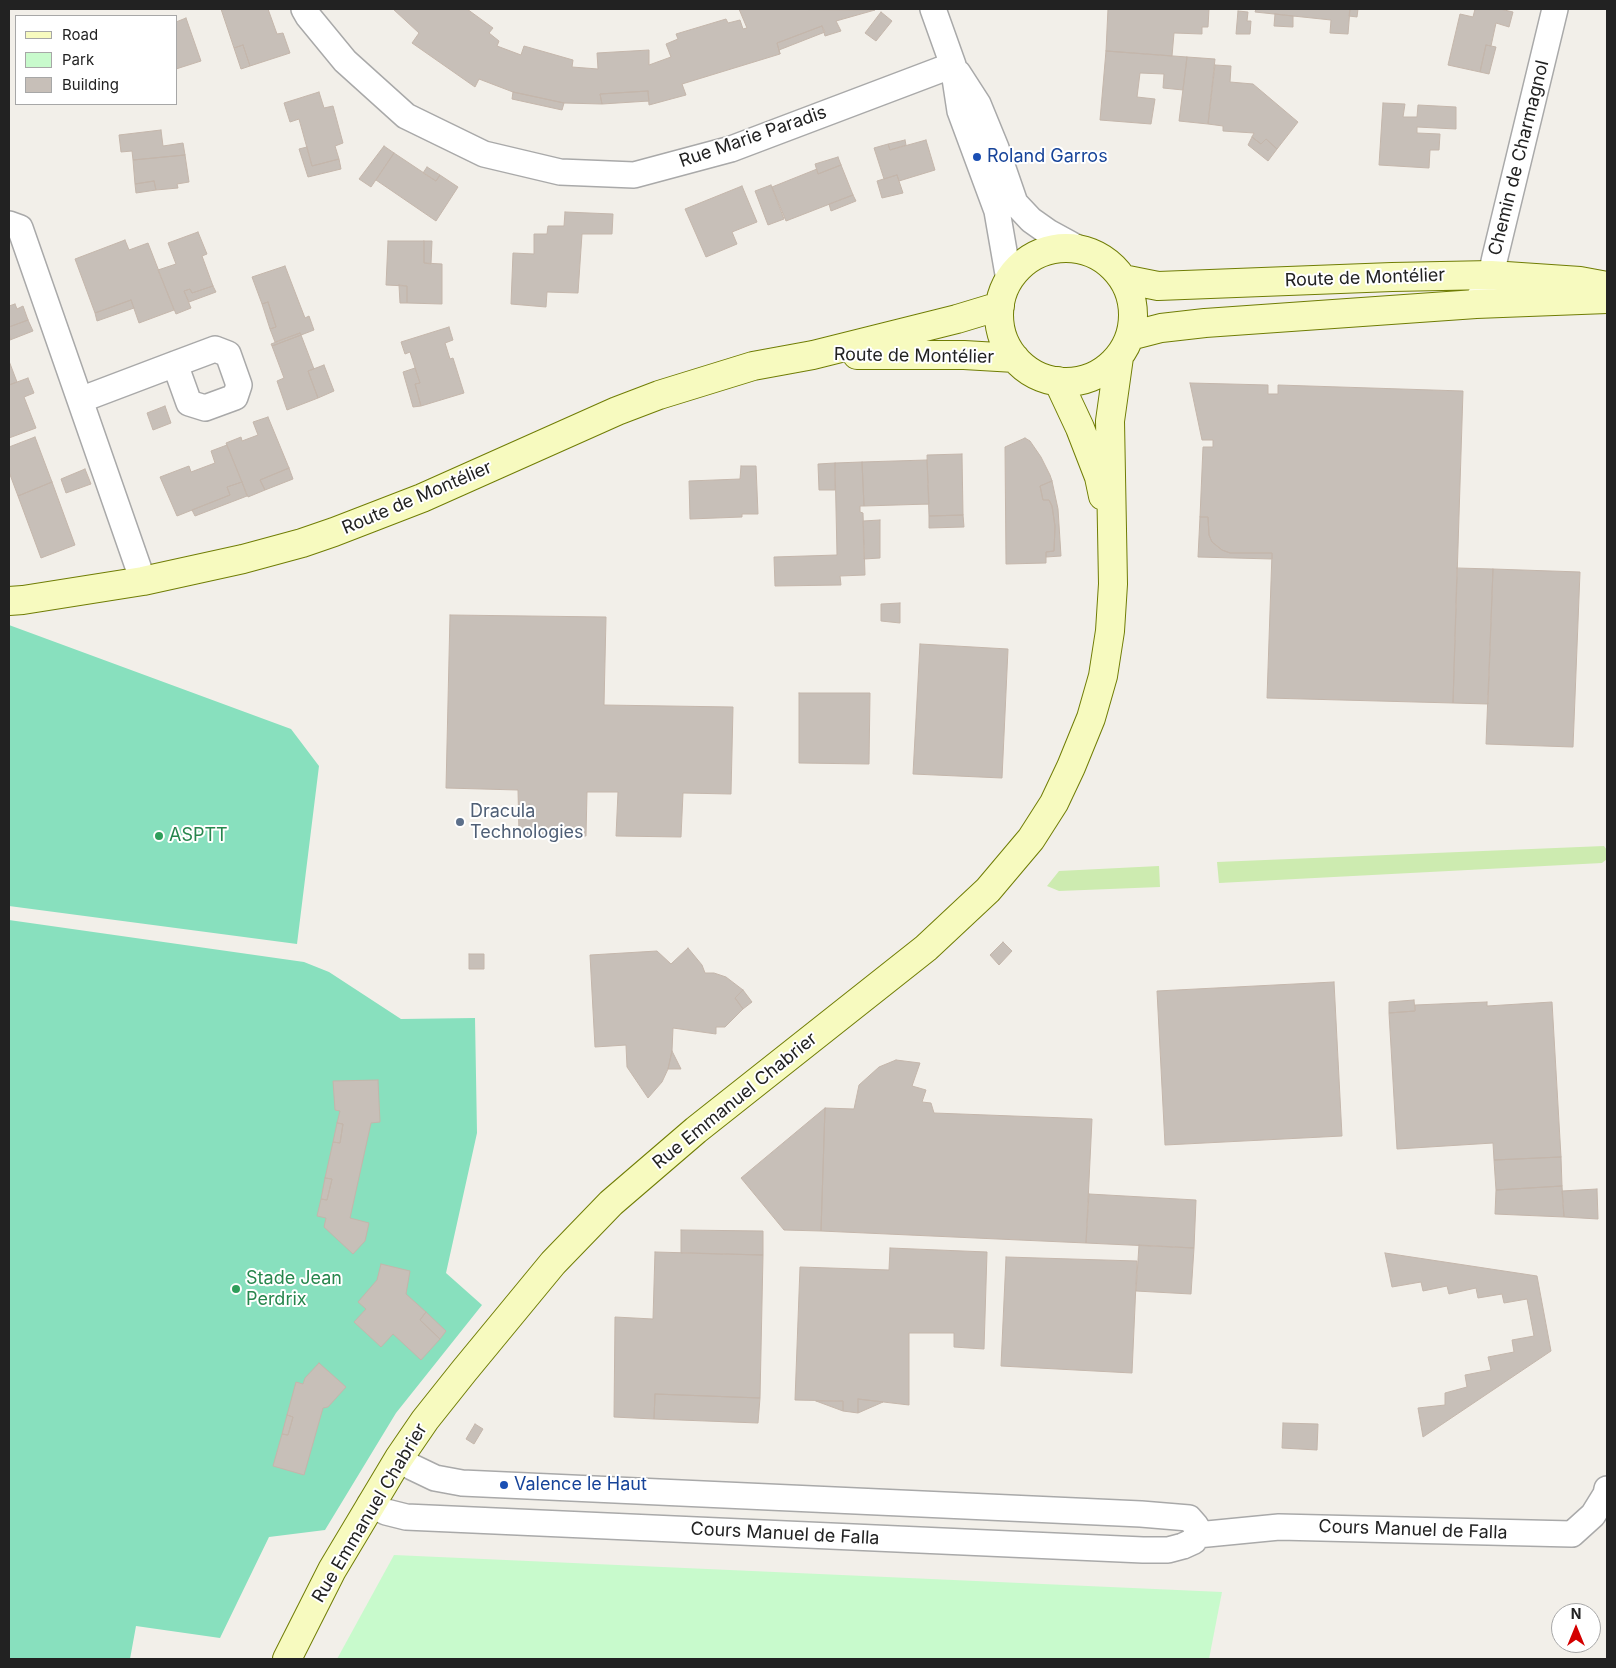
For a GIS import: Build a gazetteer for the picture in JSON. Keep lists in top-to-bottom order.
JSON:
{
  "streets": {
    "main road": ["Route de Montélier", "Rue Emmanuel Chabrier"],
    "street": ["Rue Marie Paradis", "Chemin de Charmagnol", "Cours Manuel de Falla"]
  },
  "crossings": [
    ["Chemin de Charmagnol", "Route de Montélier"],
    ["Route de Montélier", "Rue Emmanuel Chabrier"],
    ["Rue Emmanuel Chabrier", "Cours Manuel de Falla"]
  ],
  "places": [
    "Roland Garros",
    "Dracula Technologies",
    "ASPTT",
    "Stade Jean Perdrix",
    "Valence le Haut"
  ],
  "legend": ["Road", "Park", "Building"],
  "north": "top"
}
